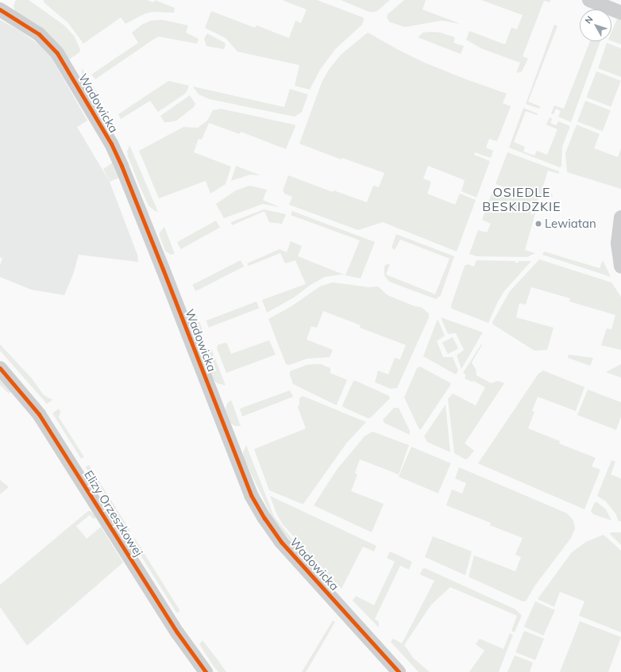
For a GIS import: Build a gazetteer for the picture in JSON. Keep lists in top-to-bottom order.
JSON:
{
  "streets": {
    "street": ["Wadowicka", "Elizy Orzeszkowej"]
  },
  "districts": ["OSIEDLE BESKIDZKIE"],
  "places": ["Lewiatan"],
  "north": "top left"
}
